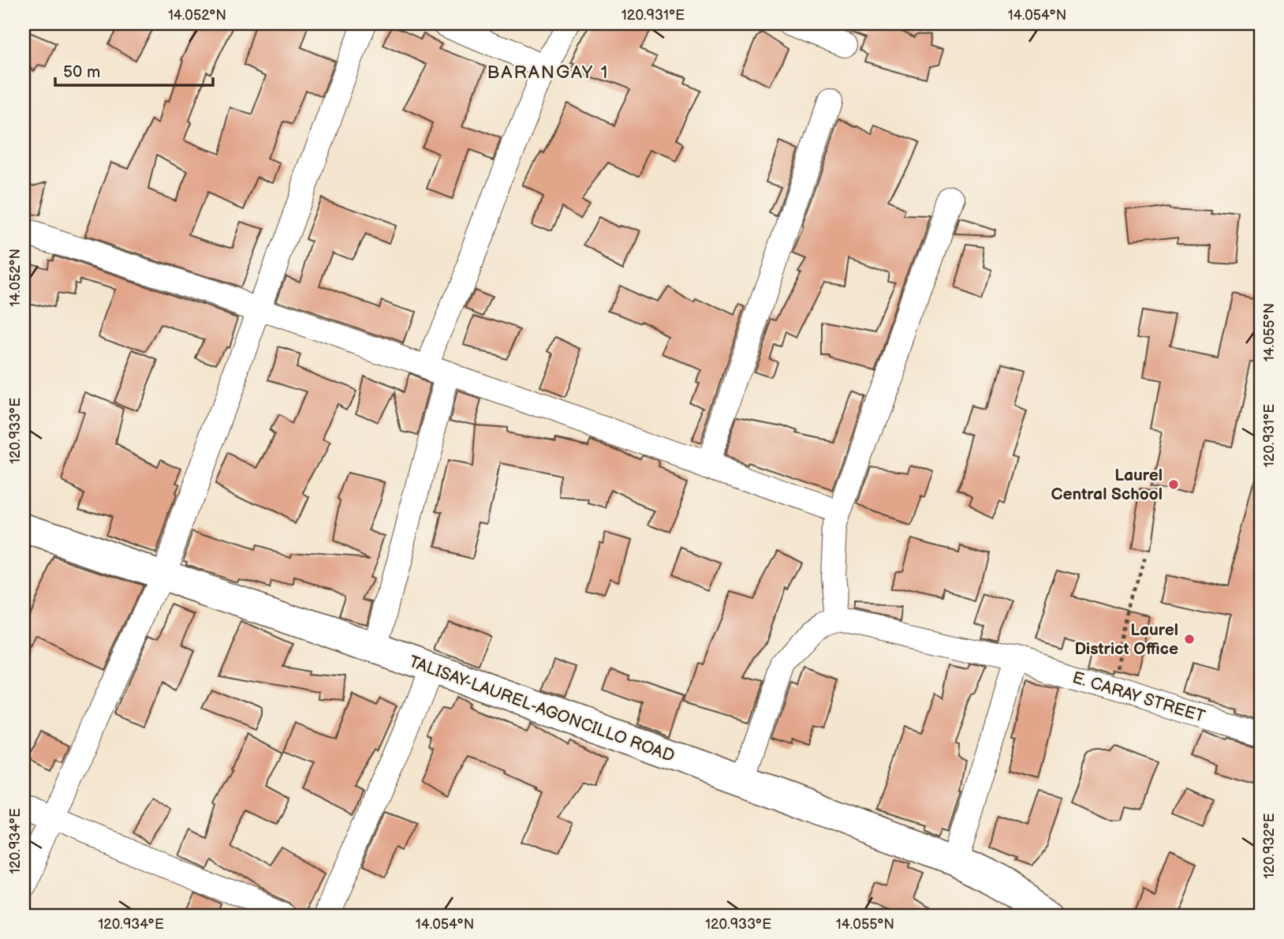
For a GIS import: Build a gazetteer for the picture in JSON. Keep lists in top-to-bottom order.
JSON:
{
  "streets": {
    "main road": ["TALISAY-LAUREL-AGONCILLO ROAD"],
    "street": ["E. CARAY STREET"]
  },
  "districts": ["BARANGAY 1"],
  "places": ["Laurel Central School", "Laurel District Office"],
  "scale_bar": "50 m",
  "coordinates": [
    "14.052°N",
    "120.931°E",
    "14.054°N",
    "14.055°N",
    "120.933°E",
    "120.934°E",
    "120.932°E"
  ]
}
